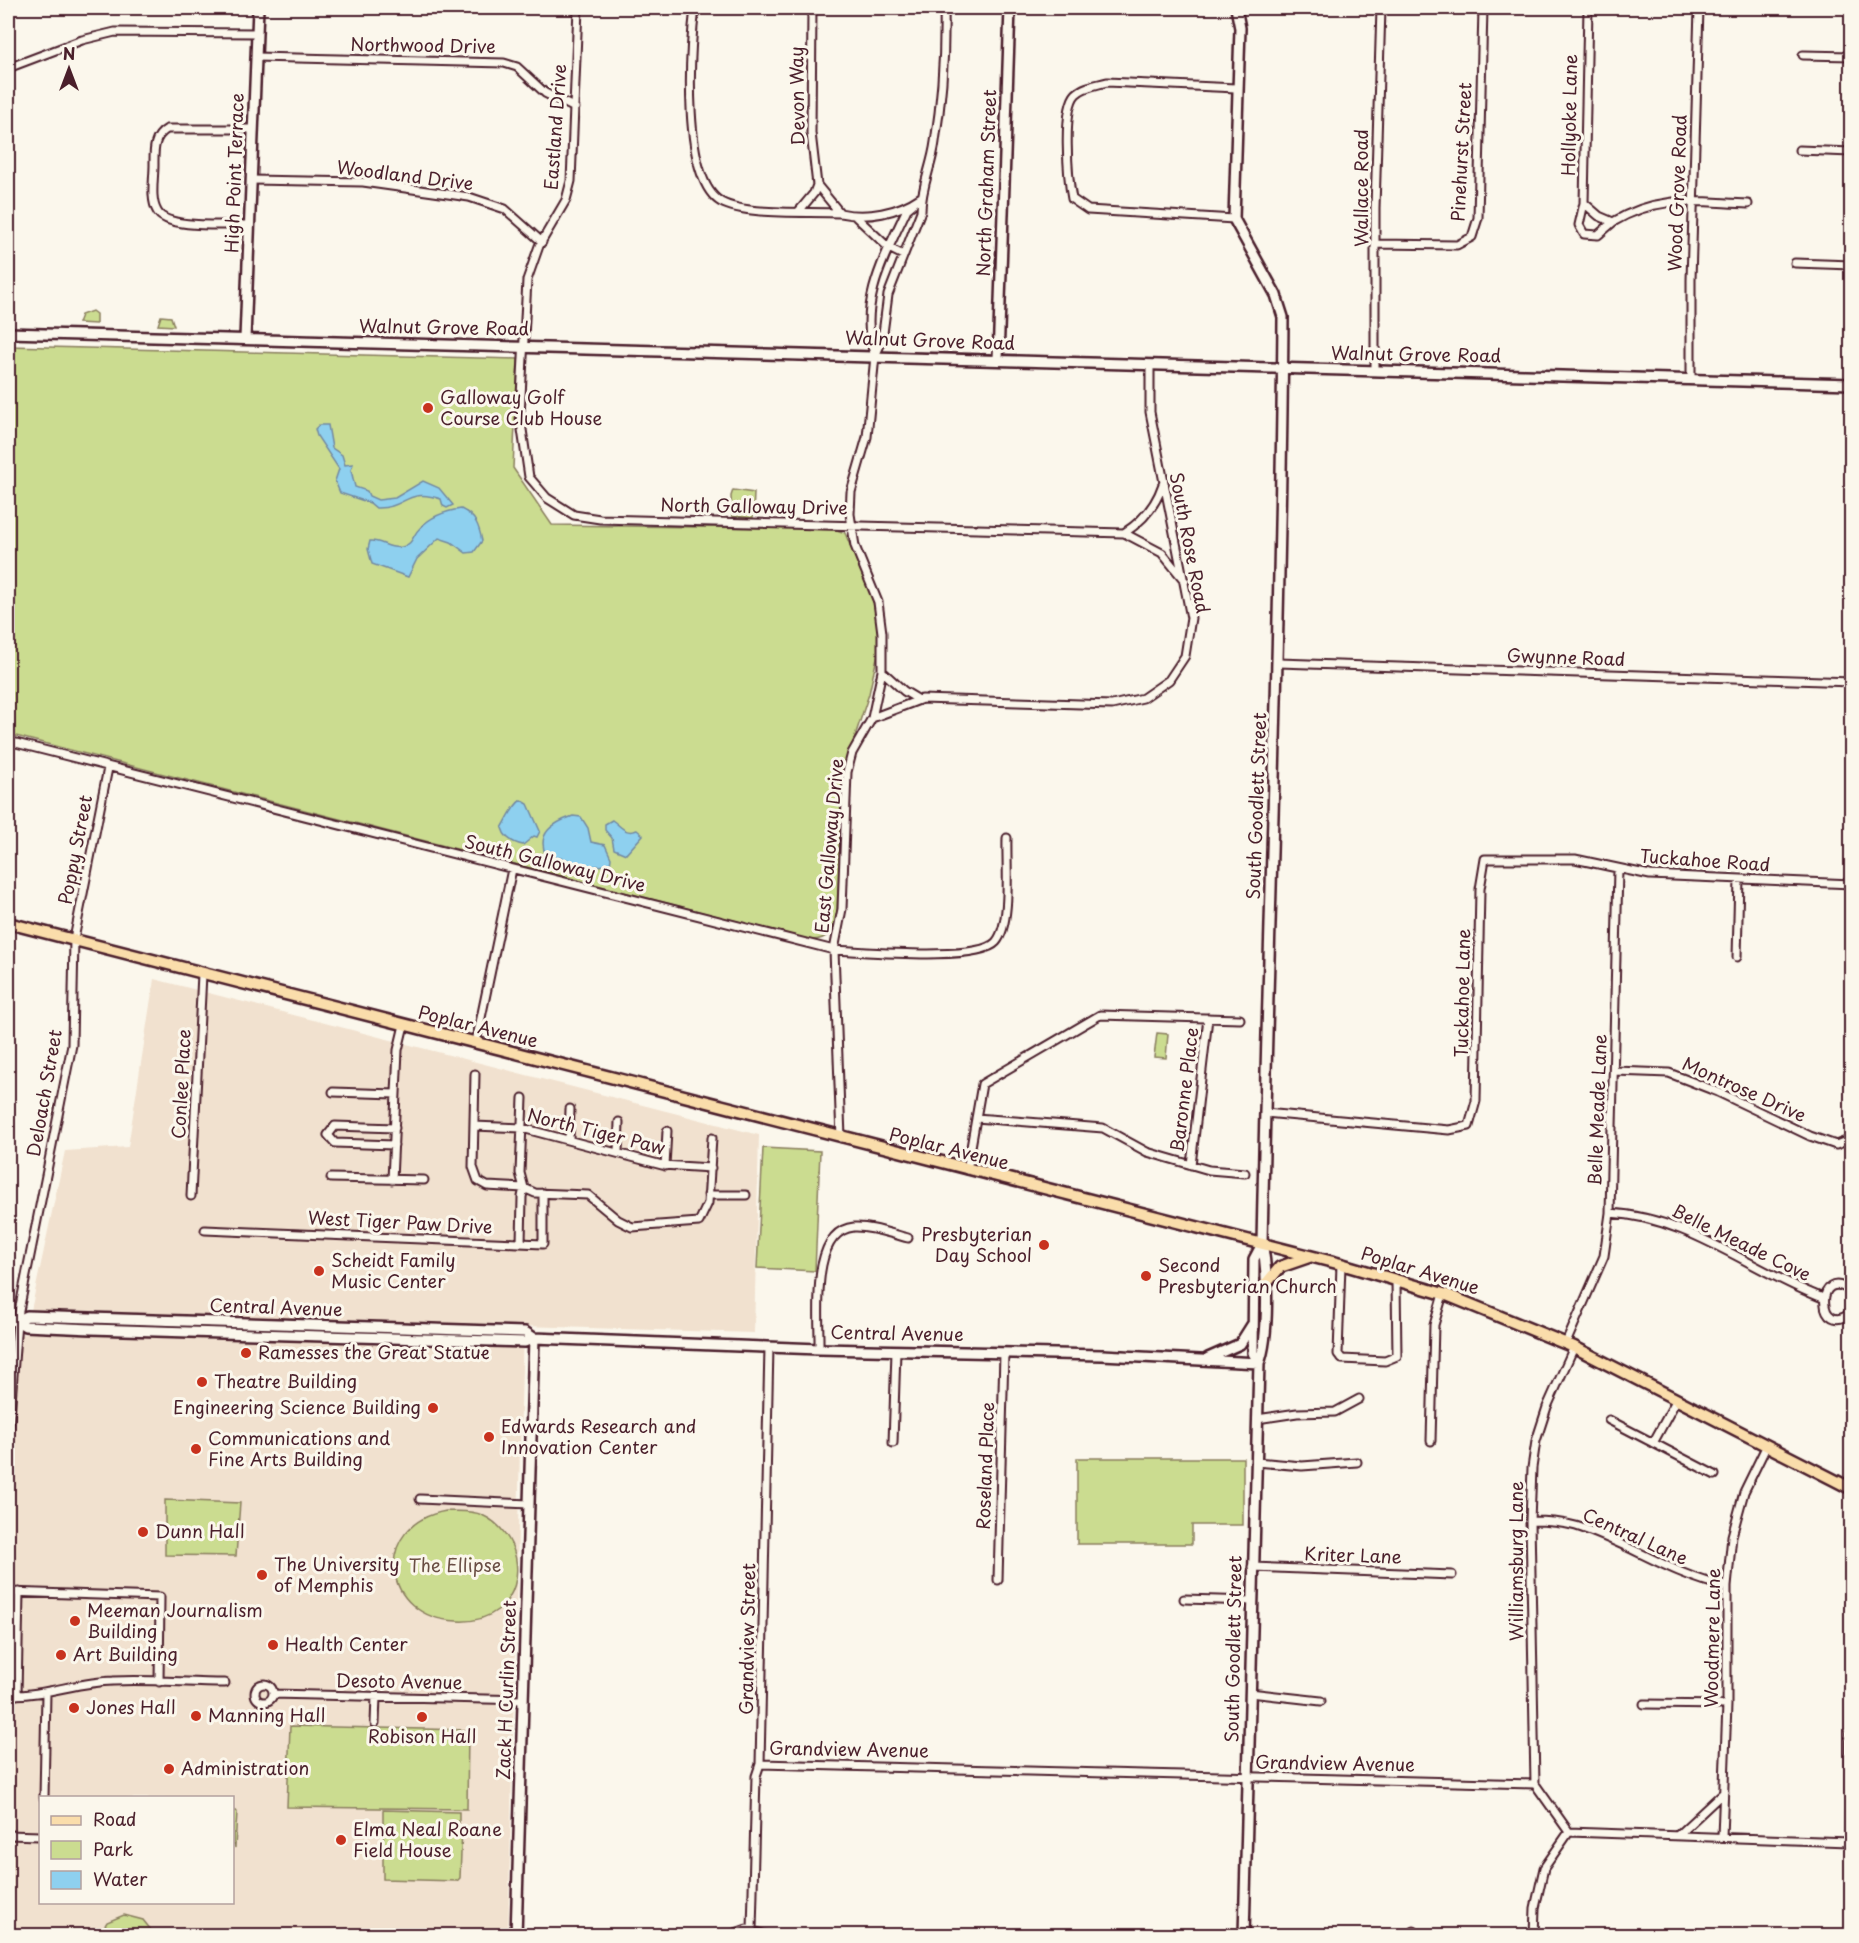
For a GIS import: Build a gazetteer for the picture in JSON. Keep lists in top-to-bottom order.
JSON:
{
  "streets": {
    "main road": [
      "High Point Terrace",
      "North Graham Street",
      "Walnut Grove Road",
      "South Goodlett Street",
      "Poplar Avenue",
      "Central Avenue",
      "Zack H Curlin Street"
    ],
    "street": [
      "Northwood Drive",
      "Devon Way",
      "Hollyoke Lane",
      "Eastland Drive",
      "Pinehurst Street",
      "Woodland Drive",
      "Wallace Road",
      "Wood Grove Road",
      "North Galloway Drive",
      "South Rose Road",
      "Gwynne Road",
      "East Galloway Drive",
      "Poppy Street",
      "Tuckahoe Road",
      "South Galloway Drive",
      "Tuckahoe Lane",
      "Conlee Place",
      "Baronne Place",
      "Montrose Drive",
      "Deloach Street",
      "Belle Meade Lane",
      "North Tiger Paw",
      "West Tiger Paw Drive",
      "Belle Meade Cove",
      "Roseland Place",
      "Central Lane",
      "Kriter Lane",
      "Williamsburg Lane",
      "Woodmere Lane",
      "Grandview Street",
      "Desoto Avenue",
      "Grandview Avenue"
    ]
  },
  "crossings": [
    ["Northwood Drive", "Eastland Drive"],
    ["Northwood Drive", "High Point Terrace"],
    ["Eastland Drive", "Woodland Drive"],
    ["Eastland Drive", "Walnut Grove Road"],
    ["Eastland Drive", "North Galloway Drive"],
    ["Pinehurst Street", "Wallace Road"],
    ["High Point Terrace", "Woodland Drive"],
    ["High Point Terrace", "Walnut Grove Road"],
    ["North Graham Street", "Walnut Grove Road"],
    ["Wallace Road", "Walnut Grove Road"],
    ["Wood Grove Road", "Walnut Grove Road"],
    ["Walnut Grove Road", "North Galloway Drive"],
    ["Walnut Grove Road", "South Rose Road"],
    ["Walnut Grove Road", "South Goodlett Street"],
    ["Walnut Grove Road", "East Galloway Drive"],
    ["North Galloway Drive", "South Rose Road"],
    ["North Galloway Drive", "East Galloway Drive"],
    ["South Rose Road", "East Galloway Drive"],
    ["Gwynne Road", "South Goodlett Street"],
    ["South Goodlett Street", "Tuckahoe Lane"],
    ["South Goodlett Street", "Poplar Avenue"],
    ["South Goodlett Street", "Central Avenue"],
    ["South Goodlett Street", "Kriter Lane"],
    ["South Goodlett Street", "Grandview Avenue"],
    ["East Galloway Drive", "South Galloway Drive"],
    ["East Galloway Drive", "Poplar Avenue"],
    ["Poppy Street", "South Galloway Drive"],
    ["Poppy Street", "Poplar Avenue"],
    ["Poppy Street", "Deloach Street"],
    ["Tuckahoe Road", "Tuckahoe Lane"],
    ["Tuckahoe Road", "Belle Meade Lane"],
    ["Poplar Avenue", "Conlee Place"],
    ["Poplar Avenue", "Deloach Street"],
    ["Poplar Avenue", "Belle Meade Lane"],
    ["Poplar Avenue", "Williamsburg Lane"],
    ["Poplar Avenue", "Woodmere Lane"],
    ["Montrose Drive", "Belle Meade Lane"],
    ["Deloach Street", "Central Avenue"],
    ["Belle Meade Lane", "Belle Meade Cove"],
    ["Belle Meade Lane", "Williamsburg Lane"],
    ["Central Avenue", "Roseland Place"],
    ["Central Avenue", "Grandview Street"],
    ["Central Avenue", "Zack H Curlin Street"],
    ["Central Lane", "Williamsburg Lane"],
    ["Central Lane", "Woodmere Lane"],
    ["Williamsburg Lane", "Grandview Avenue"],
    ["Grandview Street", "Grandview Avenue"],
    ["Desoto Avenue", "Zack H Curlin Street"]
  ],
  "parks": ["The Ellipse"],
  "places": [
    "Galloway Golf Course Club House",
    "Presbyterian Day School",
    "Scheidt Family Music Center",
    "Second Presbyterian Church",
    "Ramesses the Great Statue",
    "Theatre Building",
    "Engineering Science Building",
    "Edwards Research and Innovation Center",
    "Communications and Fine Arts Building",
    "Dunn Hall",
    "The University of Memphis",
    "Meeman Journalism Building",
    "Health Center",
    "Art Building",
    "Jones Hall",
    "Manning Hall",
    "Robison Hall",
    "Administration",
    "Elma Neal Roane Field House"
  ],
  "legend": ["Road", "Park", "Water"],
  "north": "top"
}
